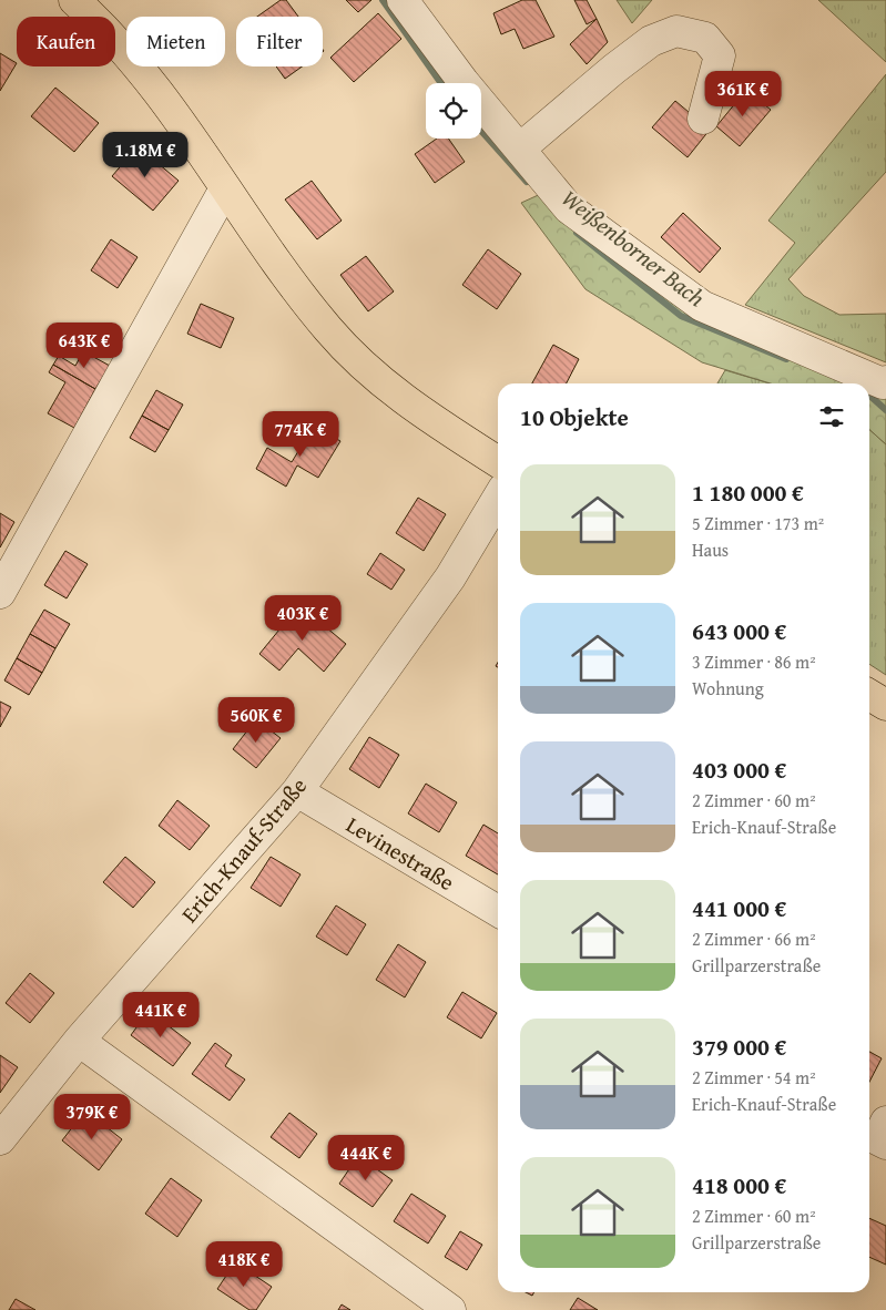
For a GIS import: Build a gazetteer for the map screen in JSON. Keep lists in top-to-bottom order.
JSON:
{
  "streets": {
    "street": ["Erich-Knauf-Straße", "Levinestraße"]
  },
  "crossings": [
    ["Erich-Knauf-Straße", "Levinestraße"]
  ],
  "water": ["Weißenborner Bach"],
  "page": {
    "chip": ["Kaufen", "Mieten", "Filter"],
    "price": [
      "361K €",
      "1.18M €",
      "643K €",
      "774K €",
      "403K €",
      "560K €",
      "441K €",
      "379K €",
      "444K €",
      "418K €"
    ],
    "heading": "10 Objekte",
    "list": [
      {
        "name": "1 180 000 €",
        "note": "5 Zimmer · 173 m² · Haus"
      },
      {
        "name": "643 000 €",
        "note": "3 Zimmer · 86 m² · Wohnung"
      },
      {
        "name": "403 000 €",
        "note": "2 Zimmer · 60 m² · Erich-Knauf-Straße"
      },
      {
        "name": "441 000 €",
        "note": "2 Zimmer · 66 m² · Grillparzerstraße"
      },
      {
        "name": "379 000 €",
        "note": "2 Zimmer · 54 m² · Erich-Knauf-Straße"
      },
      {
        "name": "418 000 €",
        "note": "2 Zimmer · 60 m² · Grillparzerstraße"
      }
    ]
  }
}
